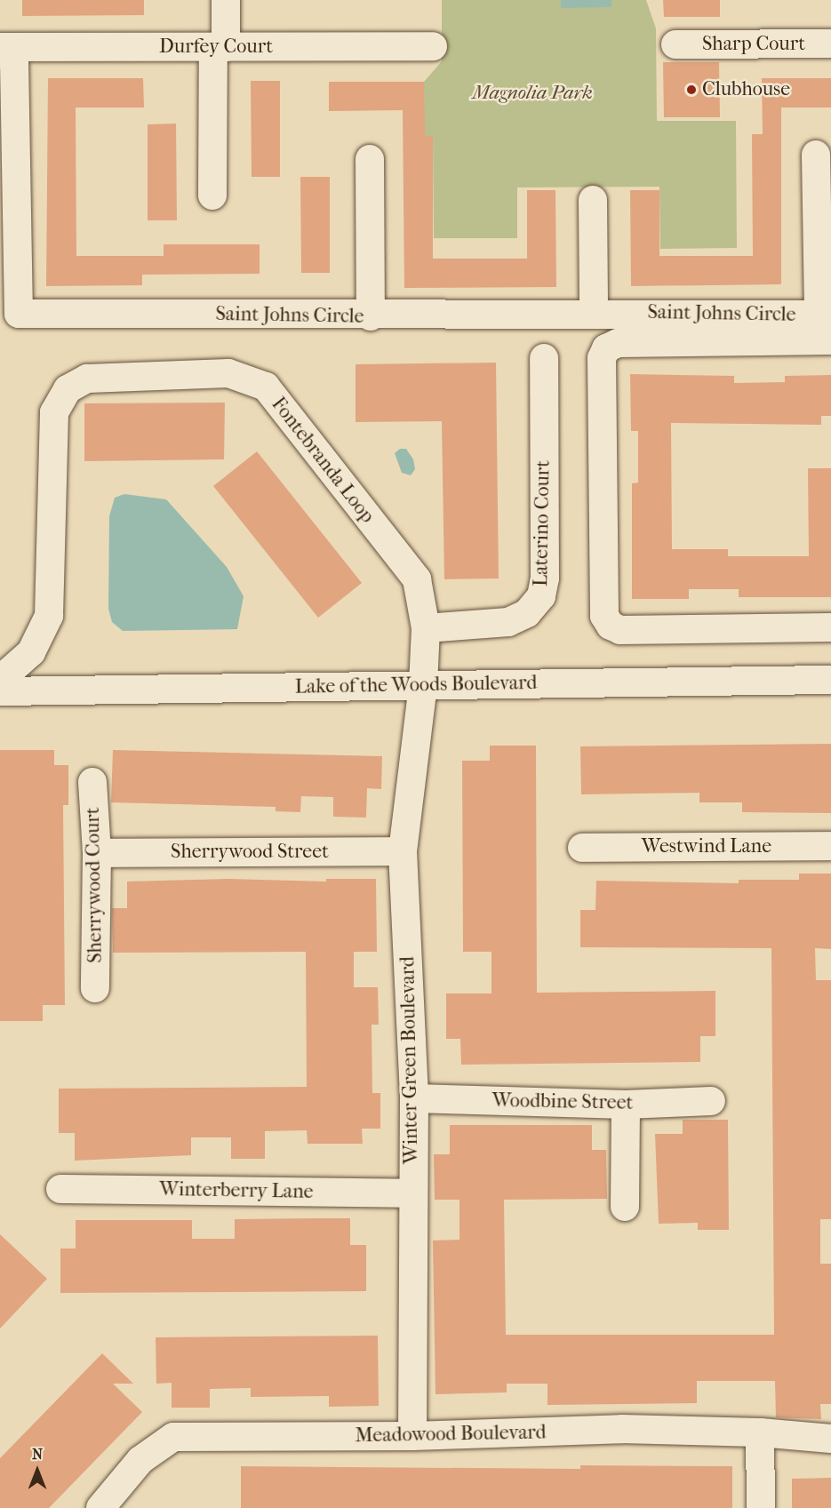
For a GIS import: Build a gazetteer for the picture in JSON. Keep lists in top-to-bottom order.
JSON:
{
  "streets": {
    "street": [
      "Sharp Court",
      "Durfey Court",
      "Saint Johns Circle",
      "Fontebranda Loop",
      "Laterino Court",
      "Lake of the Woods Boulevard",
      "Westwind Lane",
      "Sherrywood Street",
      "Sherrywood Court",
      "Winter Green Boulevard",
      "Woodbine Street",
      "Winterberry Lane",
      "Meadowood Boulevard"
    ]
  },
  "crossings": [
    ["Fontebranda Loop", "Laterino Court"],
    ["Fontebranda Loop", "Lake of the Woods Boulevard"],
    ["Fontebranda Loop", "Winter Green Boulevard"],
    ["Lake of the Woods Boulevard", "Winter Green Boulevard"],
    ["Sherrywood Street", "Sherrywood Court"],
    ["Sherrywood Street", "Winter Green Boulevard"],
    ["Winter Green Boulevard", "Woodbine Street"],
    ["Winter Green Boulevard", "Winterberry Lane"],
    ["Winter Green Boulevard", "Meadowood Boulevard"]
  ],
  "parks": ["Magnolia Park"],
  "places": ["Clubhouse"],
  "north": "top"
}
